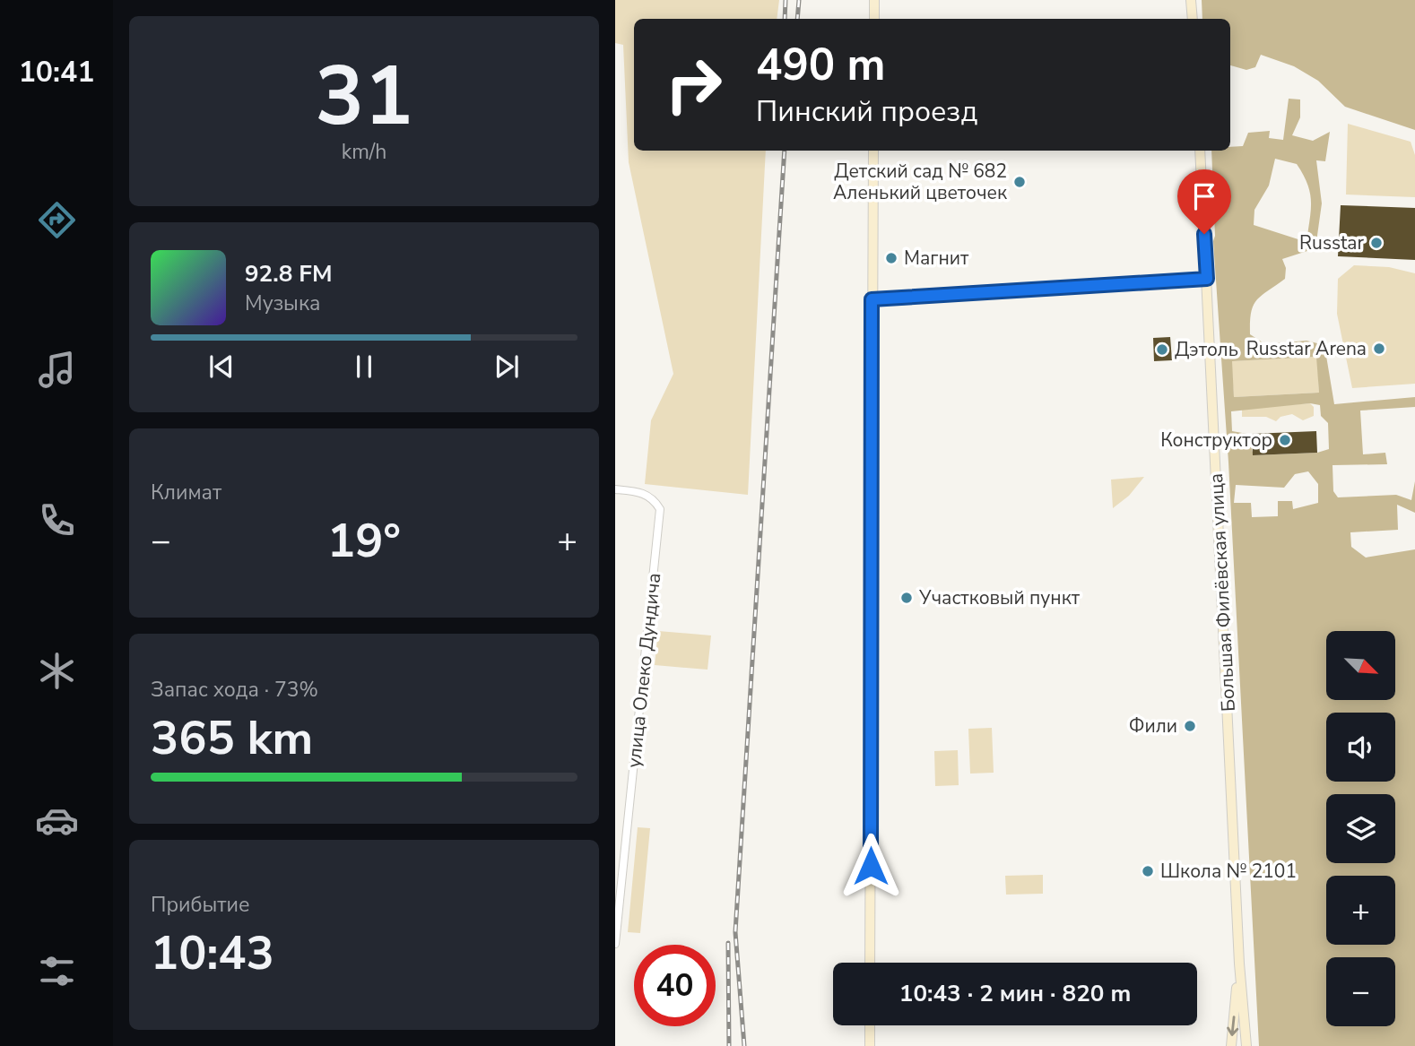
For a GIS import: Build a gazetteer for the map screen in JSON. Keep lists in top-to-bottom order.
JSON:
{
  "streets": {
    "street": ["Большая Филёвская улица", "улица Олеко Дундича"]
  },
  "places": [
    "Детский сад № 682 Аленький цветочек",
    "Russtar",
    "Магнит",
    "Russtar Arena",
    "Дэтоль",
    "Конструктор",
    "Участковый пункт",
    "Фили",
    "Школа № 2101"
  ],
  "north": "bottom right",
  "page": {
    "tabs": "10:41",
    "tile": [
      ["31", "km/h"],
      "Климат",
      ["Запас хода · 73%", "365 km"],
      ["Прибытие", "10:43"]
    ],
    "turn": ["490 m", "Пинский проезд"],
    "song": ["92.8 FM", "Музыка"],
    "heat": ["−", "19°", "+"],
    "map_buttons": ["+", "−"],
    "limit": "40",
    "trip": "10:43 · 2 мин · 820 m"
  }
}
